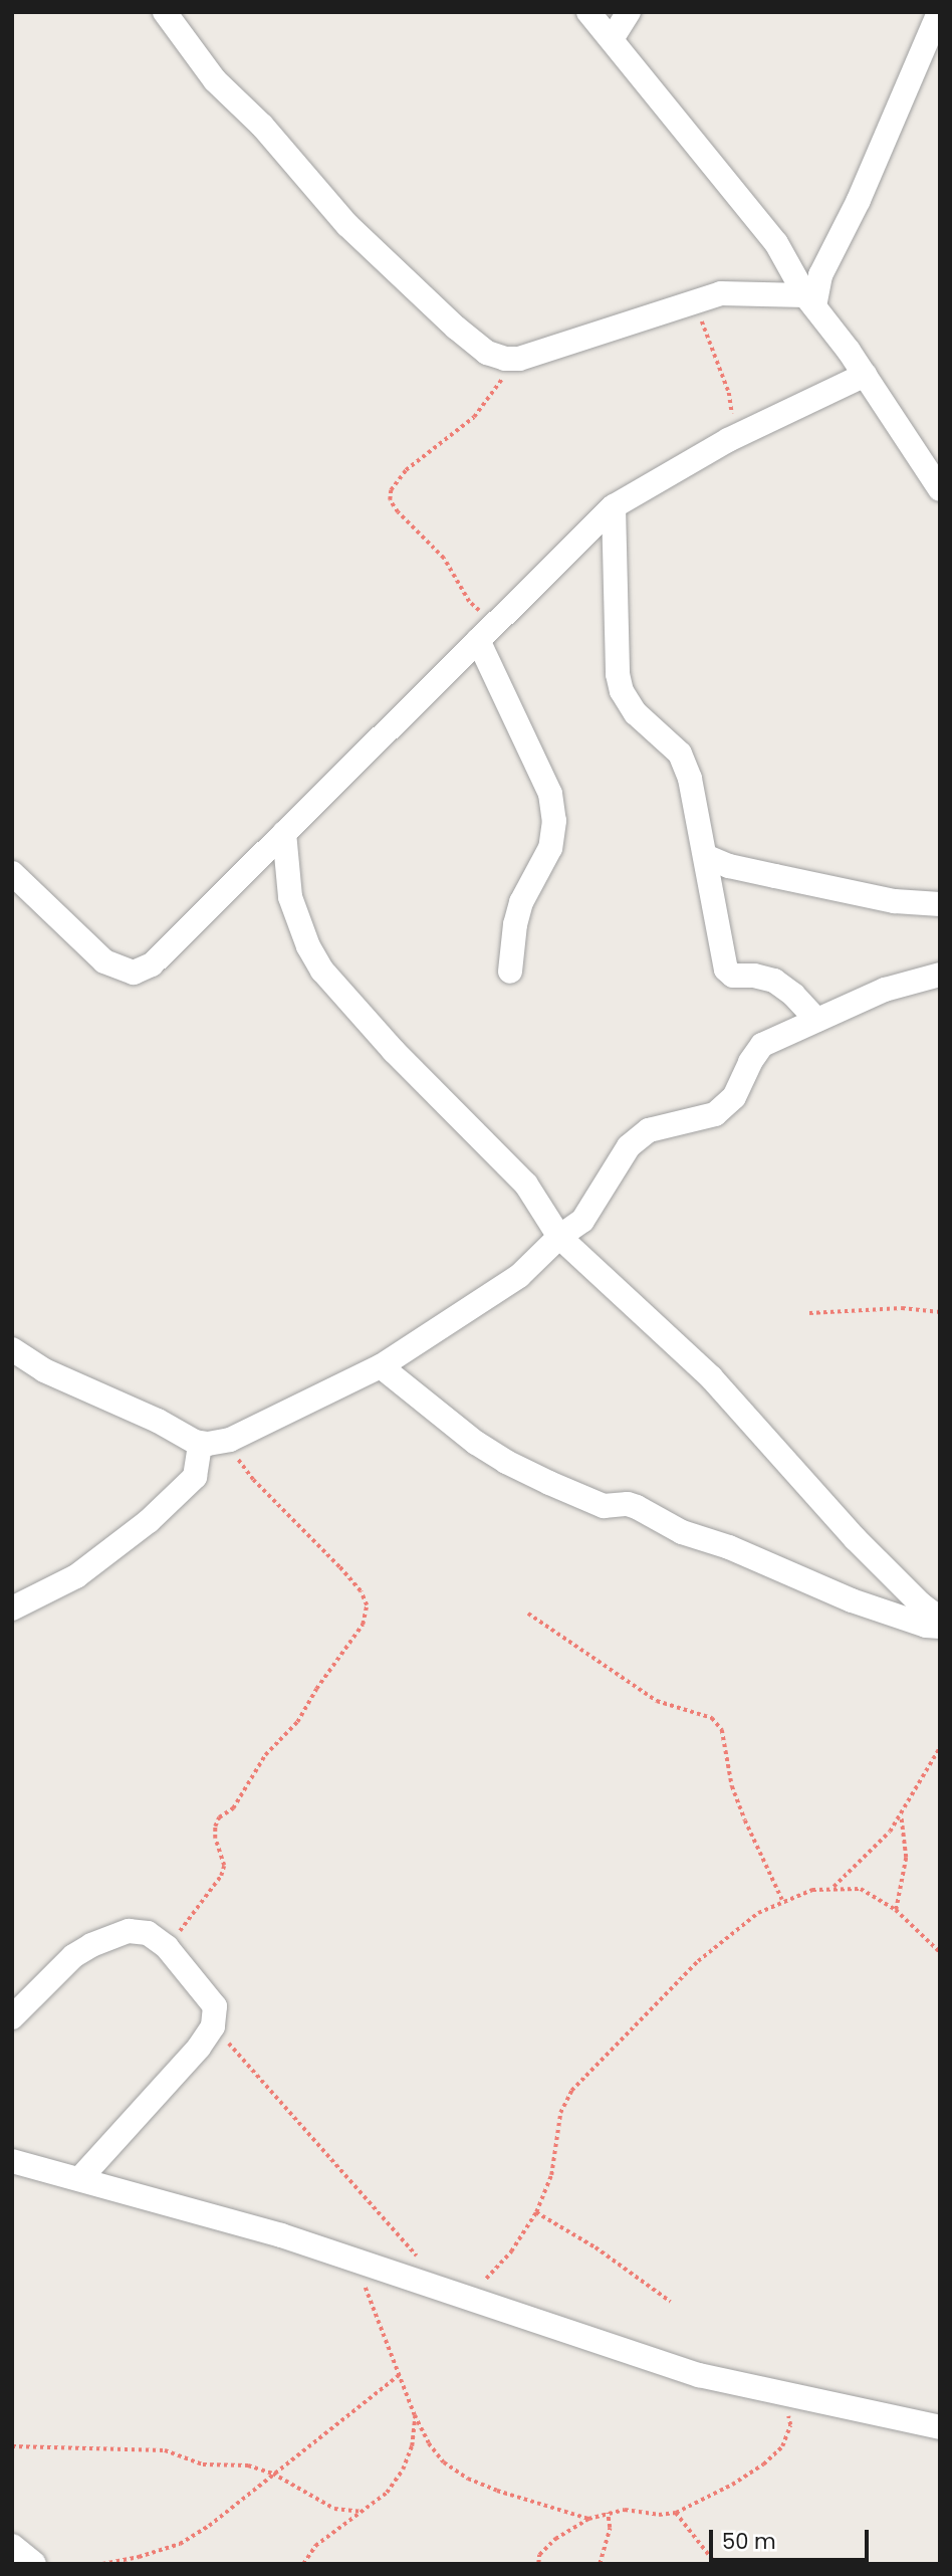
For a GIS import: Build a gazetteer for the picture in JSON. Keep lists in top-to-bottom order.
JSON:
{
  "scale_bar": "50 m"
}
